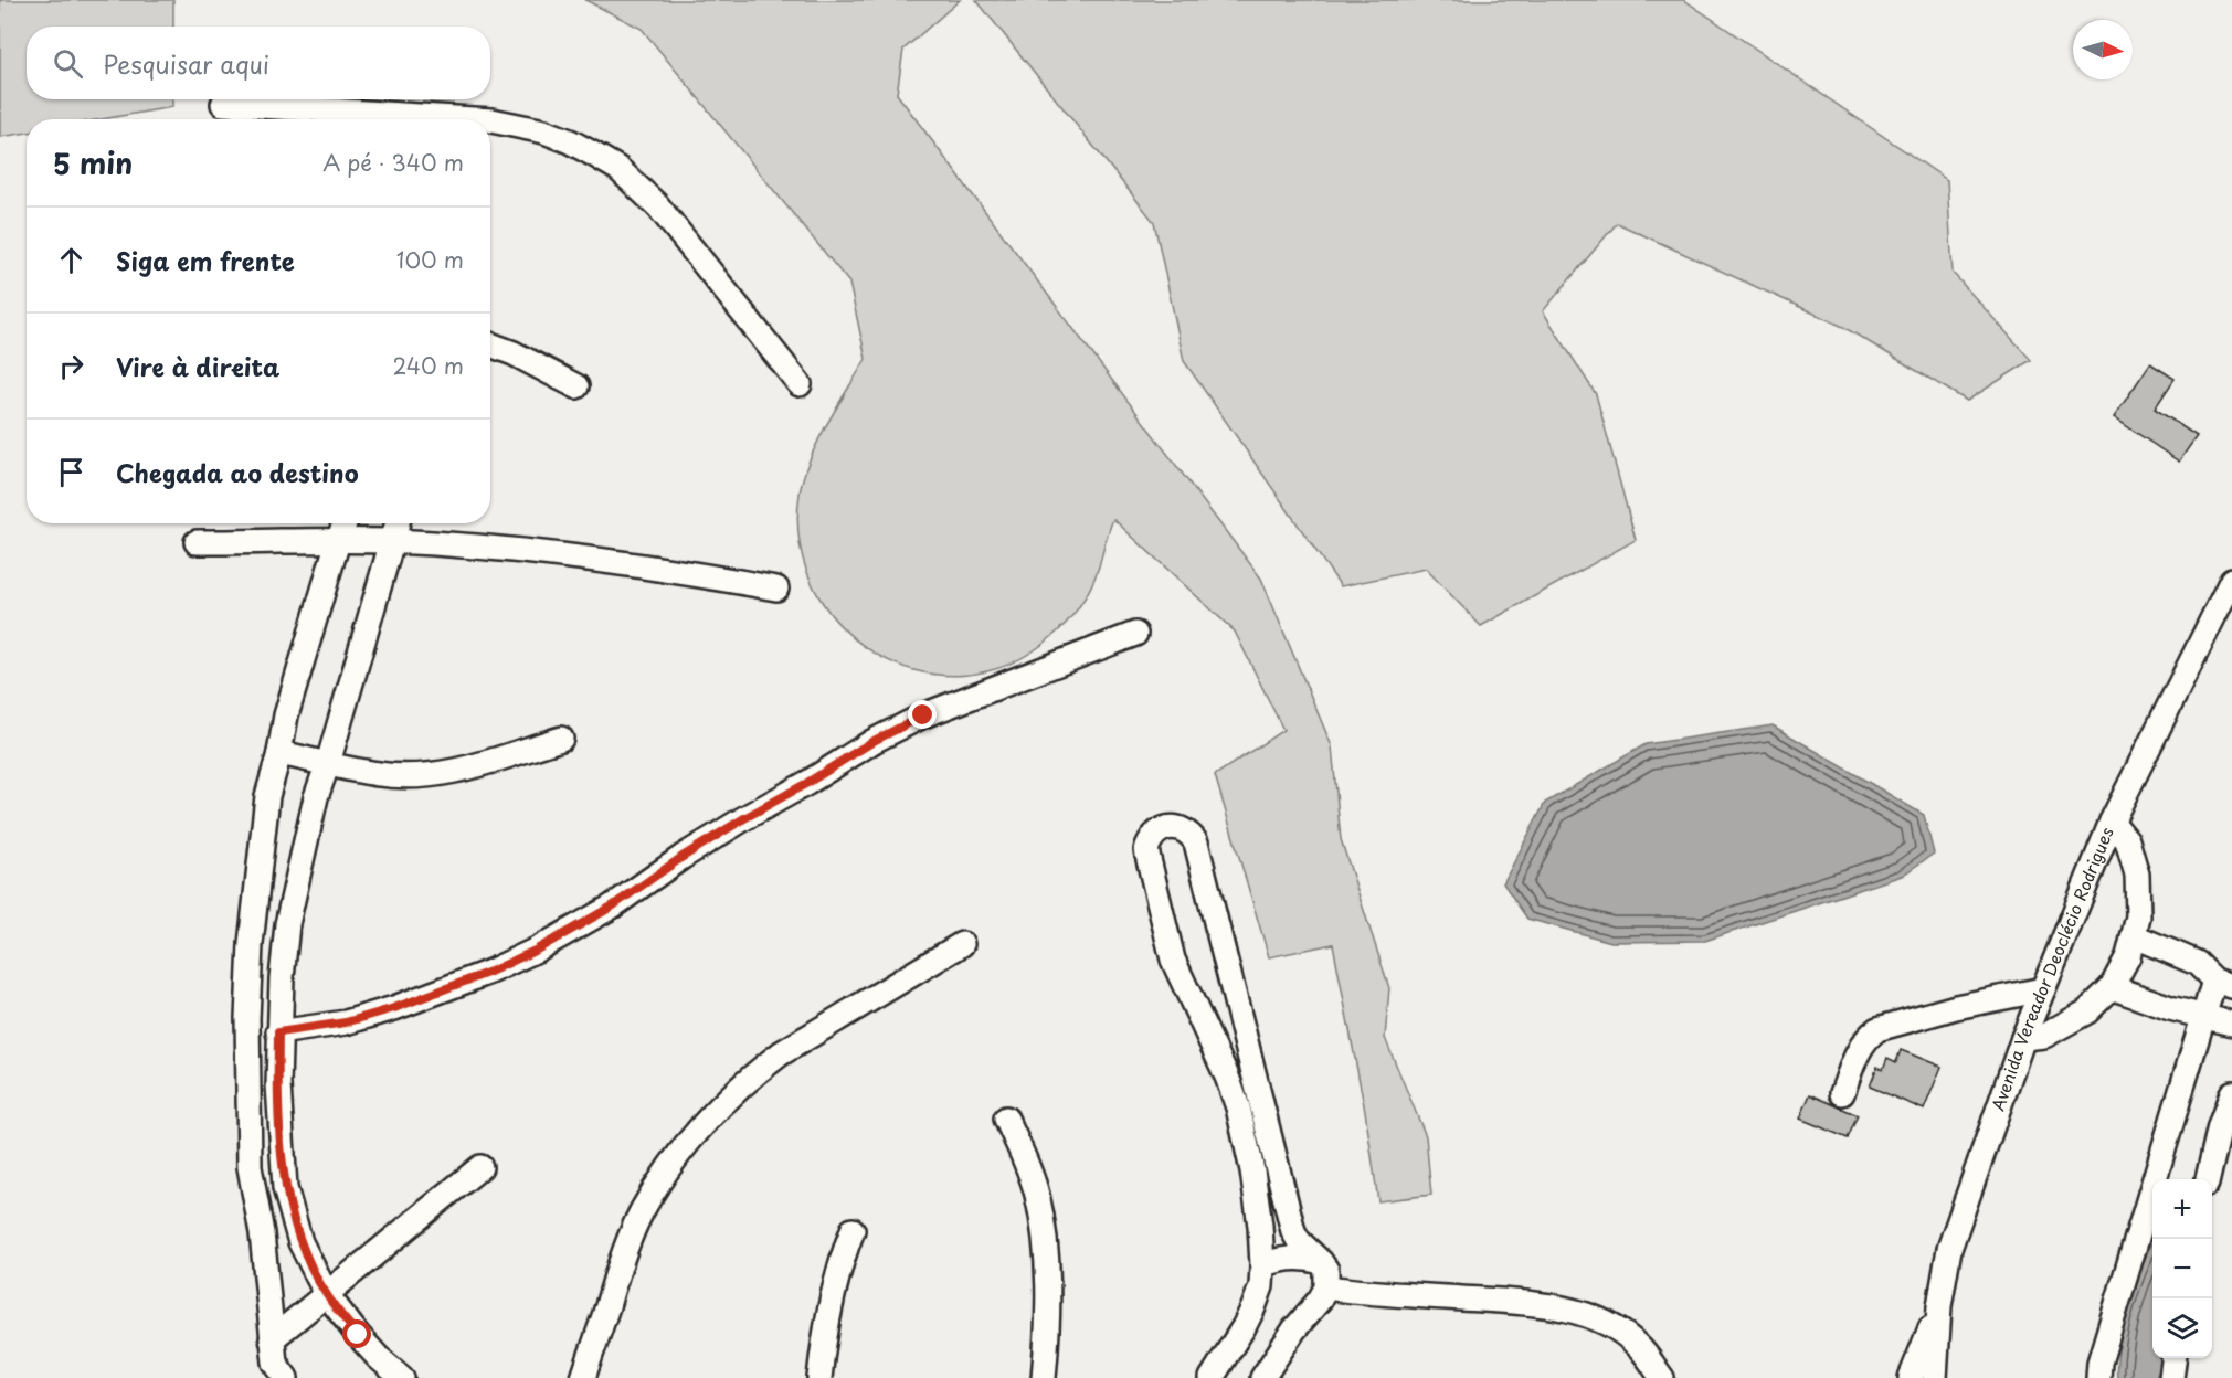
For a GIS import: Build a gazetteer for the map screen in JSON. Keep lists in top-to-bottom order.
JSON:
{
  "streets": {
    "street": ["Avenida Vereador Deoclécio Rodrigues"]
  },
  "north": "right",
  "page": {
    "search": "Pesquisar aqui",
    "heading": ["5 min", "A pé · 340 m"],
    "list": [
      ["Siga em frente", "100 m"],
      ["Vire à direita", "240 m"],
      "Chegada ao destino"
    ],
    "map_buttons": ["+", "−"]
  }
}
